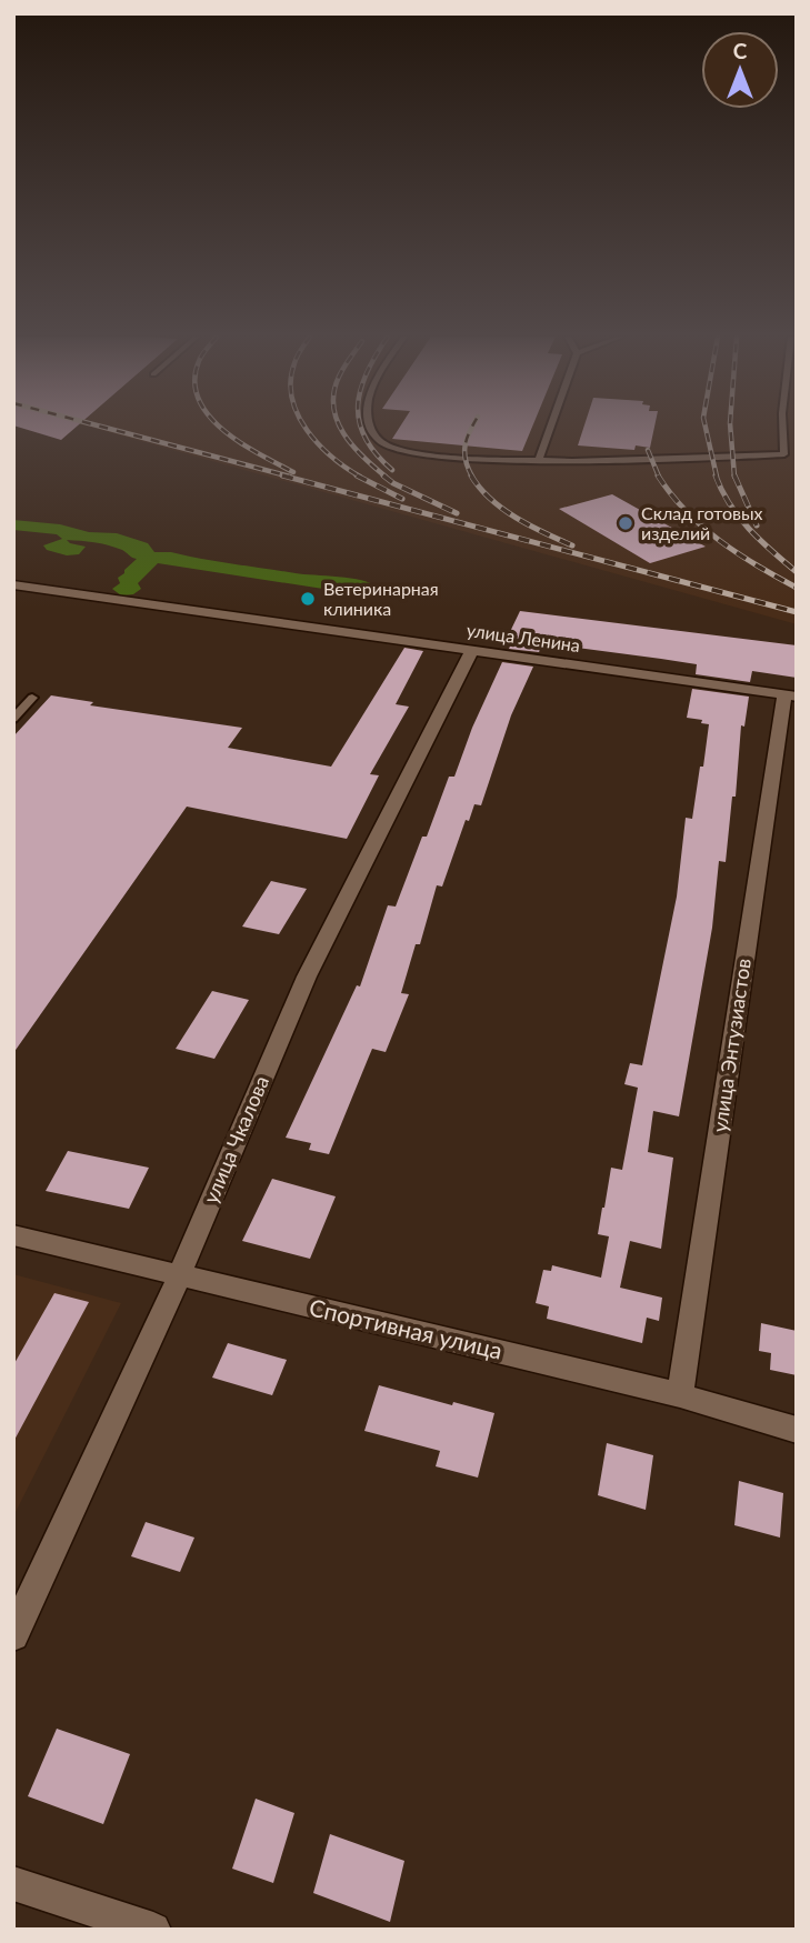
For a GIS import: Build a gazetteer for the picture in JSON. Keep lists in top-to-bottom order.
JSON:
{
  "streets": {
    "street": [
      "улица Ленина",
      "улица Энтузиастов",
      "улица Чкалова",
      "Спортивная улица"
    ]
  },
  "crossings": [
    ["улица Ленина", "улица Энтузиастов"],
    ["улица Ленина", "улица Чкалова"],
    ["улица Энтузиастов", "Спортивная улица"],
    ["улица Чкалова", "Спортивная улица"]
  ],
  "places": ["Склад готовых изделий", "Ветеринарная клиника"],
  "north": "top"
}
